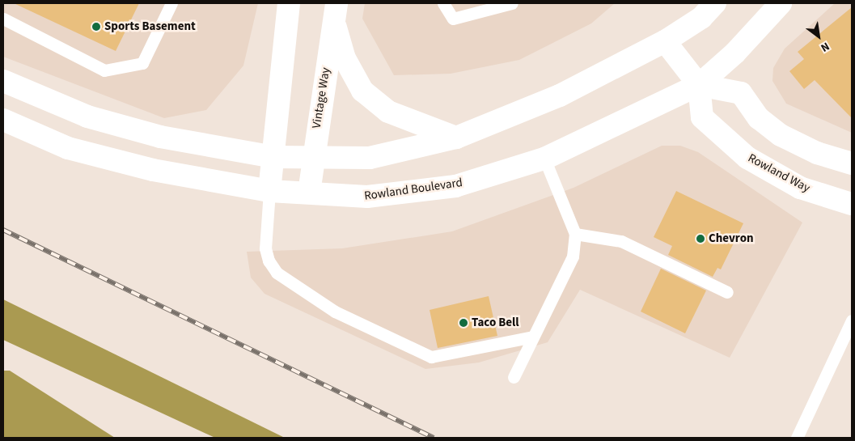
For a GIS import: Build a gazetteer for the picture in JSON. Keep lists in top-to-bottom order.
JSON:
{
  "streets": {
    "street": ["Vintage Way", "Rowland Way", "Rowland Boulevard"]
  },
  "crossings": [
    ["Vintage Way", "Rowland Boulevard"],
    ["Rowland Way", "Rowland Boulevard"]
  ],
  "places": ["Sports Basement", "Chevron", "Taco Bell"],
  "north": "bottom right"
}
